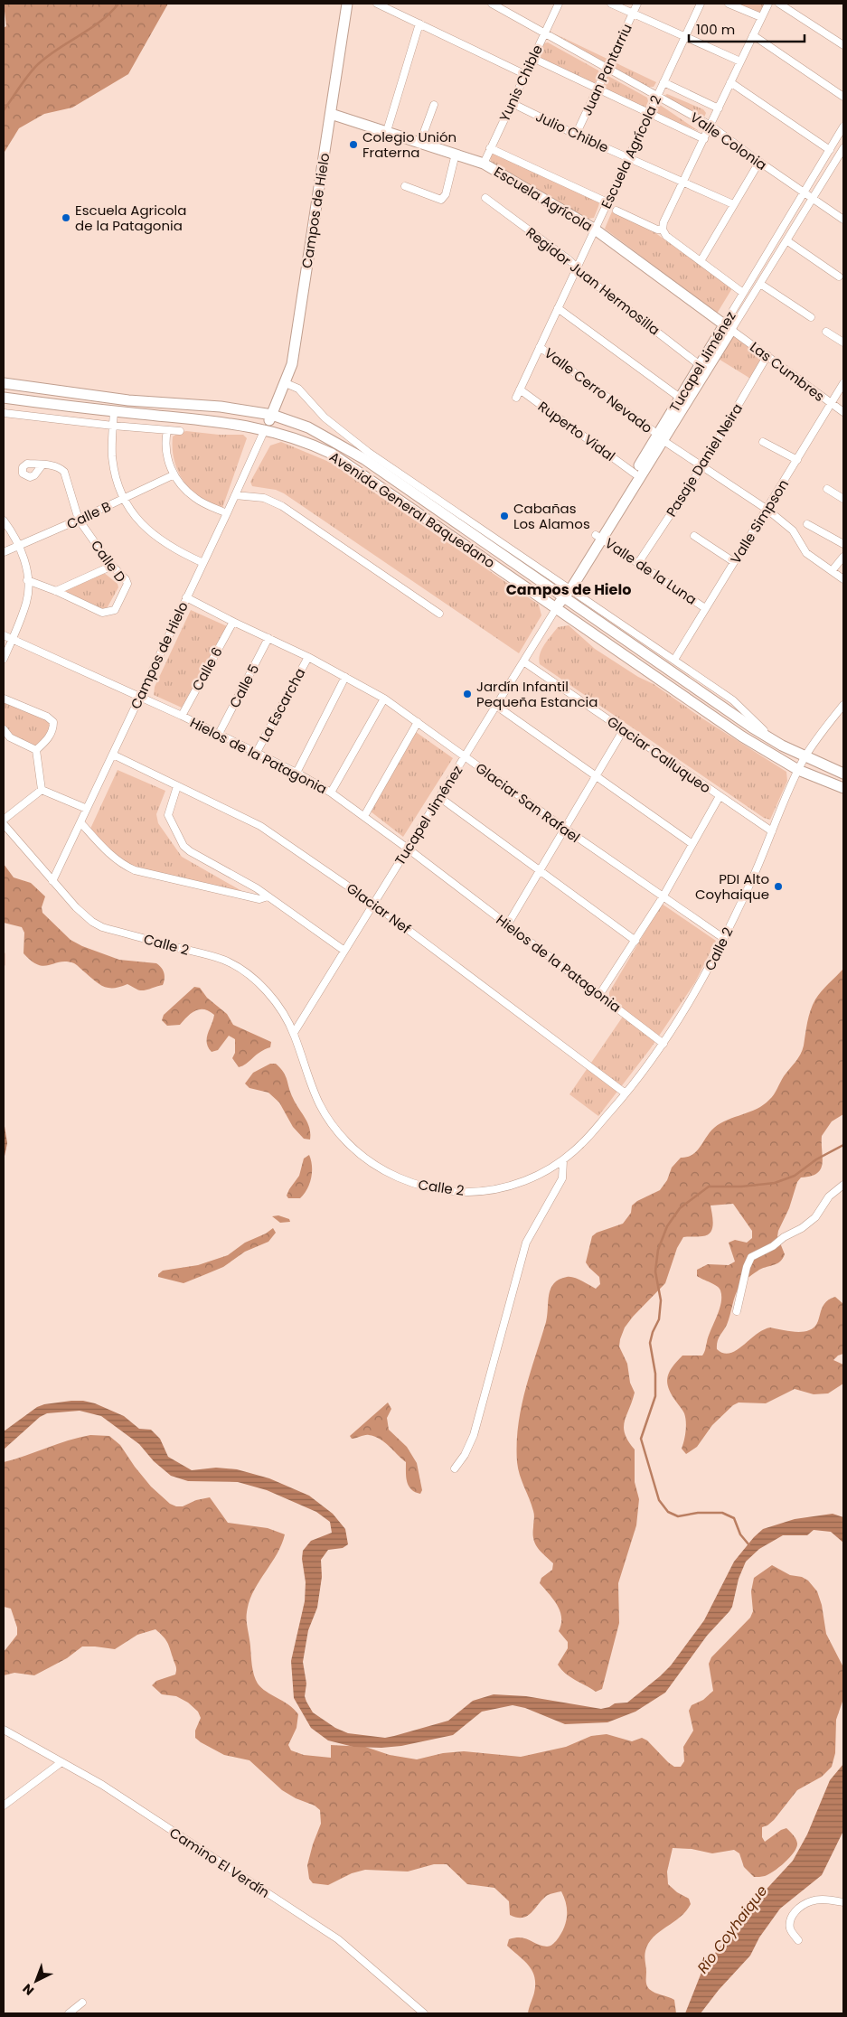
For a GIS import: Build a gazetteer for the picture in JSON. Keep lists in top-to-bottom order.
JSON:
{
  "streets": {
    "main road": [
      "Escuela Agrícola",
      "Campos de Hielo",
      "Tucapel Jiménez",
      "Avenida General Baquedano"
    ],
    "street": [
      "Juan Pantarriu",
      "Yunis Chible",
      "Julio Chible",
      "Valle Colonia",
      "Escuela Agrícola 2",
      "Regidor Juan Hermosilla",
      "Las Cumbres",
      "Valle Cerro Nevado",
      "Ruperto Vidal",
      "Pasaje Daniel Neira",
      "Calle B",
      "Valle Simpson",
      "Calle D",
      "Valle de la Luna",
      "Calle 6",
      "Calle 5",
      "La Escarcha",
      "Glaciar Calluqueo",
      "Hielos de la Patagonia",
      "Glaciar San Rafael",
      "Glaciar Nef",
      "Calle 2",
      "Camino El Verdín"
    ]
  },
  "crossings": [
    ["Juan Pantarriu", "Julio Chible"],
    ["Juan Pantarriu", "Valle Colonia"],
    ["Yunis Chible", "Julio Chible"],
    ["Yunis Chible", "Valle Colonia"],
    ["Yunis Chible", "Escuela Agrícola"],
    ["Julio Chible", "Escuela Agrícola 2"],
    ["Valle Colonia", "Escuela Agrícola 2"],
    ["Valle Colonia", "Tucapel Jiménez"],
    ["Escuela Agrícola 2", "Escuela Agrícola"],
    ["Escuela Agrícola 2", "Regidor Juan Hermosilla"],
    ["Escuela Agrícola 2", "Valle Cerro Nevado"],
    ["Escuela Agrícola 2", "Ruperto Vidal"],
    ["Escuela Agrícola", "Campos de Hielo"],
    ["Escuela Agrícola", "Tucapel Jiménez"],
    ["Escuela Agrícola", "Las Cumbres"],
    ["Campos de Hielo", "Avenida General Baquedano"],
    ["Campos de Hielo", "Hielos de la Patagonia"],
    ["Campos de Hielo", "Glaciar San Rafael"],
    ["Campos de Hielo", "Glaciar Nef"],
    ["Campos de Hielo", "Calle 2"],
    ["Regidor Juan Hermosilla", "Tucapel Jiménez"],
    ["Tucapel Jiménez", "Las Cumbres"],
    ["Tucapel Jiménez", "Valle Cerro Nevado"],
    ["Tucapel Jiménez", "Ruperto Vidal"],
    ["Tucapel Jiménez", "Avenida General Baquedano"],
    ["Tucapel Jiménez", "Valle de la Luna"],
    ["Tucapel Jiménez", "Glaciar Calluqueo"],
    ["Tucapel Jiménez", "Hielos de la Patagonia"],
    ["Tucapel Jiménez", "Glaciar San Rafael"],
    ["Tucapel Jiménez", "Glaciar Nef"],
    ["Tucapel Jiménez", "Calle 2"],
    ["Las Cumbres", "Pasaje Daniel Neira"],
    ["Las Cumbres", "Valle Simpson"],
    ["Valle Cerro Nevado", "Pasaje Daniel Neira"],
    ["Valle Cerro Nevado", "Valle Simpson"],
    ["Pasaje Daniel Neira", "Valle de la Luna"],
    ["Avenida General Baquedano", "Valle Simpson"],
    ["Avenida General Baquedano", "Calle 2"],
    ["Calle B", "Calle D"],
    ["Valle Simpson", "Valle de la Luna"],
    ["Calle 6", "Hielos de la Patagonia"],
    ["Calle 6", "Glaciar San Rafael"],
    ["Calle 5", "Hielos de la Patagonia"],
    ["Calle 5", "Glaciar San Rafael"],
    ["La Escarcha", "Hielos de la Patagonia"],
    ["La Escarcha", "Glaciar San Rafael"],
    ["Glaciar Calluqueo", "Calle 2"],
    ["Hielos de la Patagonia", "Calle 2"],
    ["Glaciar San Rafael", "Calle 2"],
    ["Glaciar Nef", "Calle 2"]
  ],
  "districts": ["Campos de Hielo"],
  "water": ["Río Coyhaique"],
  "places": [
    "Colegio Unión Fraterna",
    "Escuela Agricola de la Patagonia",
    "Cabañas Los Alamos",
    "Jardín Infantil Pequeña Estancia",
    "PDI Alto Coyhaique"
  ],
  "scale_bar": "100 m",
  "north": "bottom left"
}
